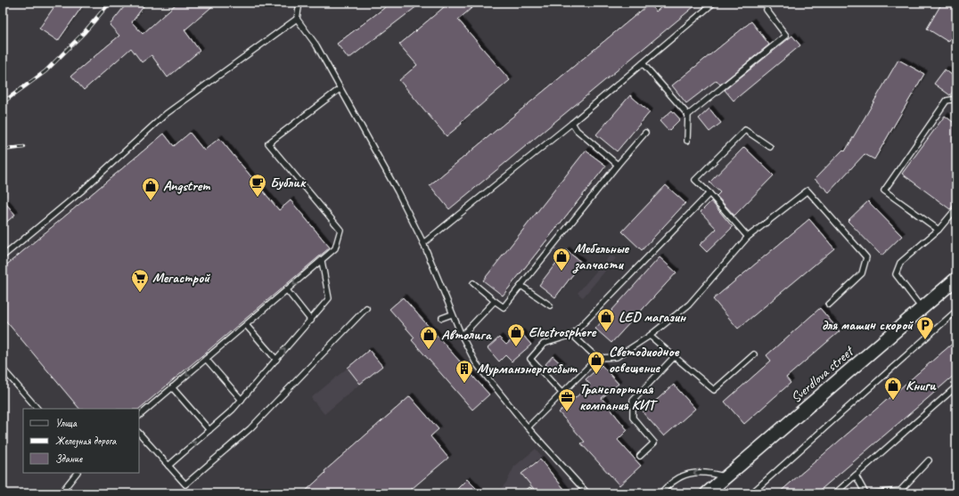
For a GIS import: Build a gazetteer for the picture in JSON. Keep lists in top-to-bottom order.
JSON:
{
  "streets": {
    "street": ["Sverdlova street"]
  },
  "places": {
    "cafe": ["Бублик"],
    "shop": [
      "Angstrem",
      "Мебельные запчасти",
      "LED магазин",
      "Electrosphere",
      "Автолига",
      "Светодиодное освещение",
      "Книги"
    ],
    "supermarket": ["Мегастрой"],
    "parking": ["для машин скорой"],
    "building": ["Мурманэнергосбыт"],
    "office": ["Транспортная компания КИТ"]
  },
  "legend": ["Улица", "Железная дорога", "Здание"]
}
